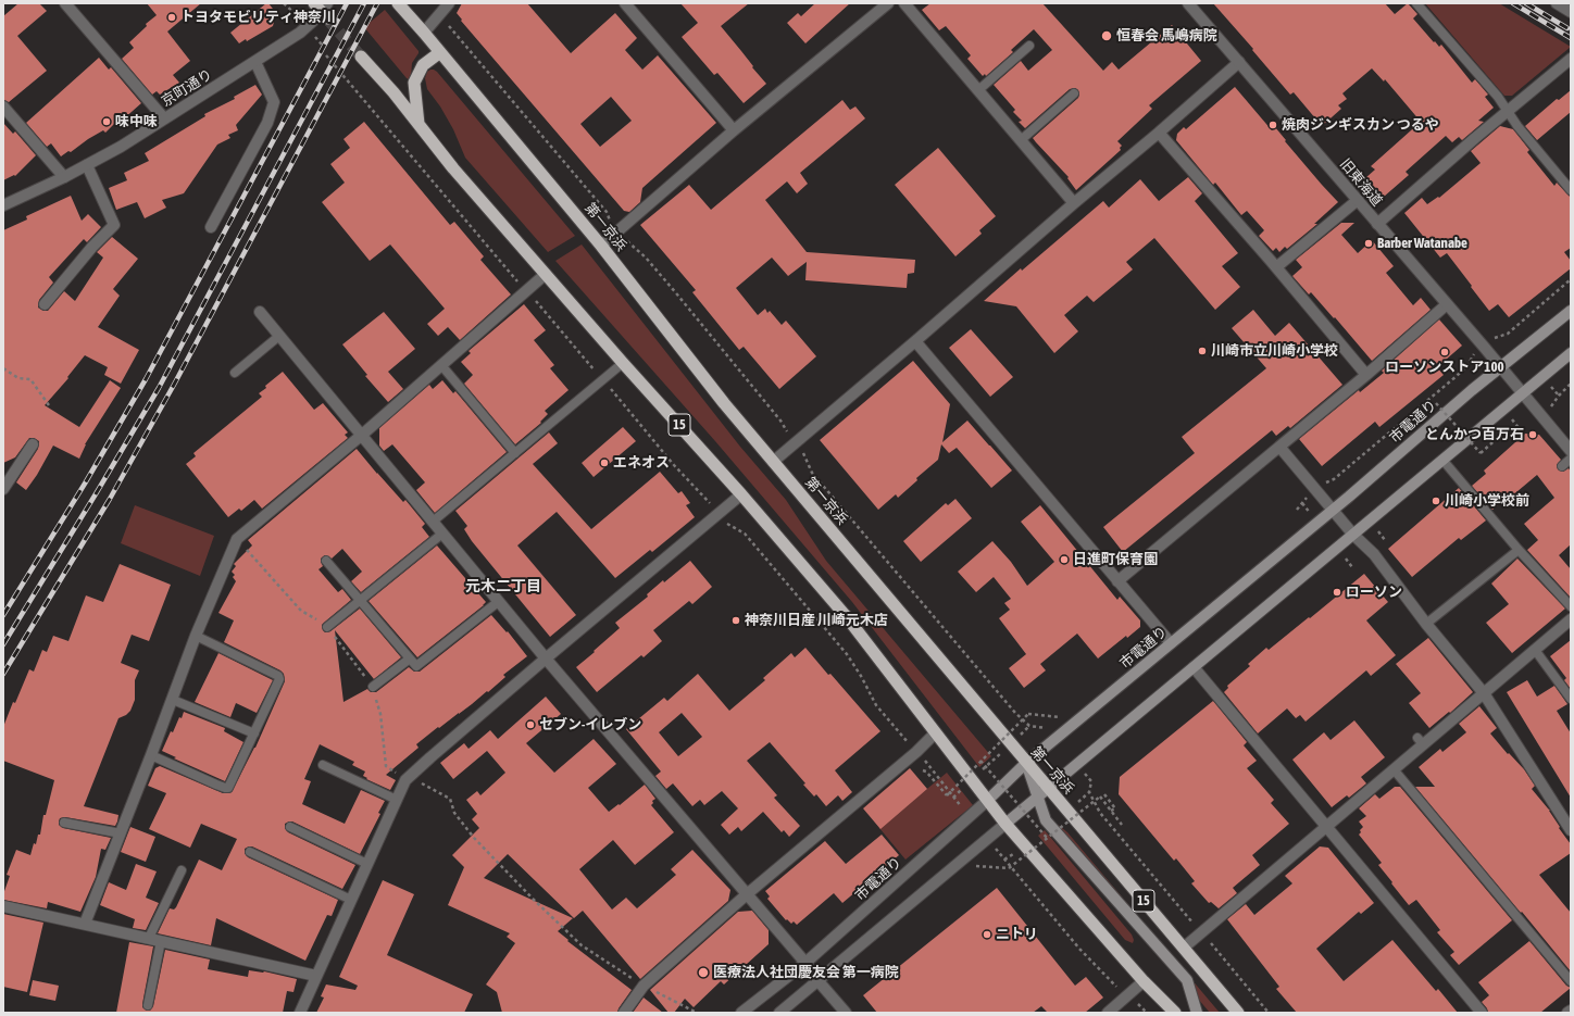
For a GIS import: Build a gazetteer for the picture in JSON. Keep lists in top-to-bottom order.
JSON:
{
  "streets": {
    "highway": ["第一京浜", "15"],
    "main road": ["市電通り"],
    "street": ["京町通り", "旧東海道"]
  },
  "crossings": [
    ["旧東海道", "市電通り"],
    ["第一京浜", "市電通り"],
    ["市電通り", "15"]
  ],
  "districts": ["元木二丁目"],
  "places": [
    "トヨタモビリティ神奈川",
    "恒春会 馬嶋病院",
    "味中味",
    "焼肉ジンギスカン つるや",
    "Barber Watanabe",
    "川崎市立川崎小学校",
    "ローソンストア100",
    "とんかつ百万石",
    "エネオス",
    "川崎小学校前",
    "日進町保育園",
    "ローソン",
    "神奈川日産 川崎元木店",
    "セブン-イレブン",
    "ニトリ",
    "医療法人社団慶友会 第一病院"
  ]
}
